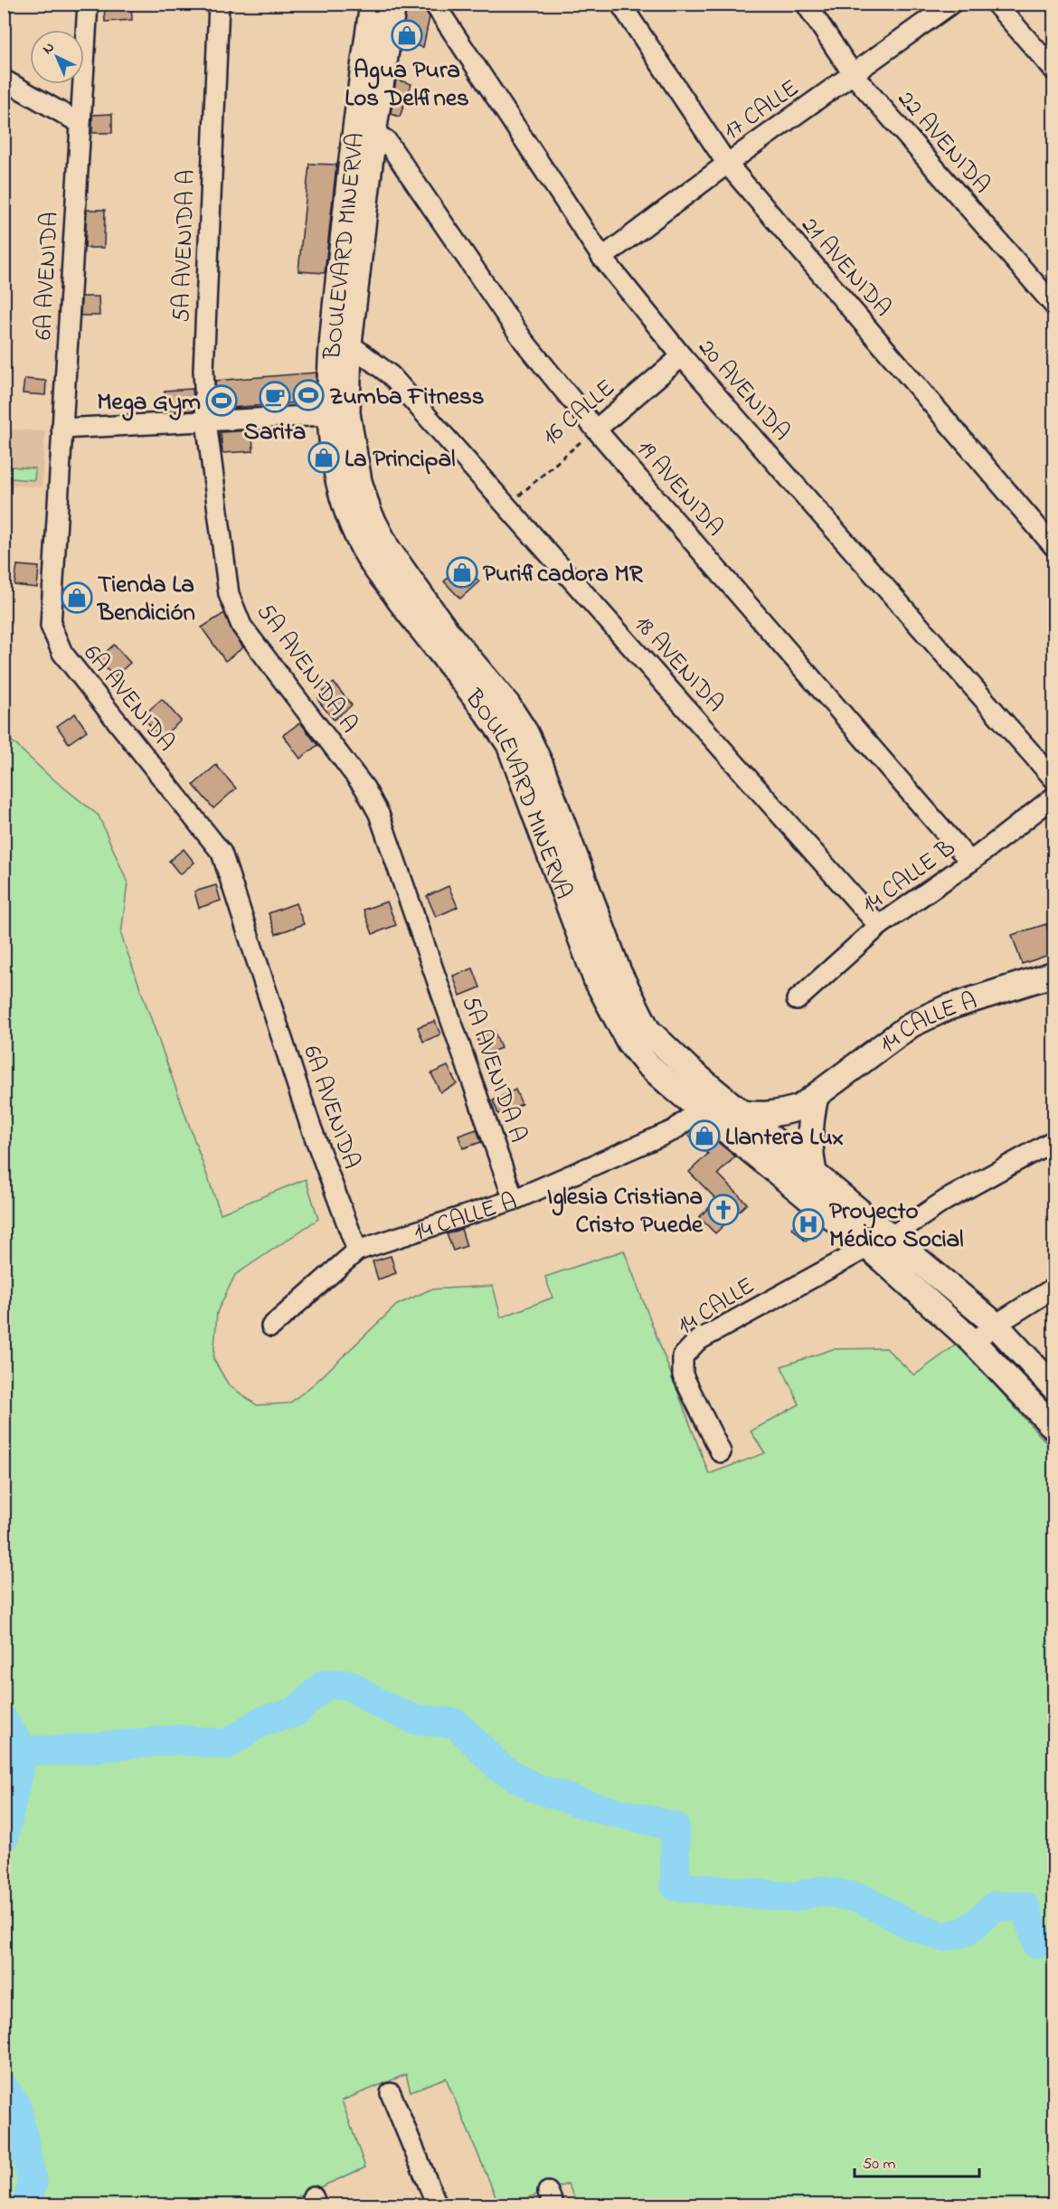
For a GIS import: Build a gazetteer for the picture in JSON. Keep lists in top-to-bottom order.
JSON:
{
  "streets": {
    "street": [
      "17 CALLE",
      "22 AVENIDA",
      "5A AVENIDA A",
      "BOULEVARD MINERVA",
      "21 AVENIDA",
      "6A AVENIDA",
      "20 AVENIDA",
      "16 CALLE",
      "19 AVENIDA",
      "18 AVENIDA",
      "14 CALLE B",
      "14 CALLE A",
      "14 CALLE"
    ]
  },
  "crossings": [
    ["17 CALLE", "22 AVENIDA"],
    ["17 CALLE", "21 AVENIDA"],
    ["17 CALLE", "20 AVENIDA"],
    ["5A AVENIDA A", "14 CALLE A"],
    ["BOULEVARD MINERVA", "19 AVENIDA"],
    ["BOULEVARD MINERVA", "18 AVENIDA"],
    ["BOULEVARD MINERVA", "14 CALLE A"],
    ["BOULEVARD MINERVA", "14 CALLE"],
    ["6A AVENIDA", "14 CALLE A"],
    ["20 AVENIDA", "16 CALLE"],
    ["16 CALLE", "19 AVENIDA"],
    ["16 CALLE", "18 AVENIDA"],
    ["19 AVENIDA", "14 CALLE B"],
    ["18 AVENIDA", "14 CALLE B"]
  ],
  "places": {
    "shop": [
      "Agua Pura Los Delfines",
      "La Principal",
      "Purificadora MR",
      "Tienda La Bendición",
      "Llantera Lux"
    ],
    "sports": ["Zumba Fitness", "Mega Gym"],
    "cafe": ["Sarita"],
    "church": ["Iglesia Cristiana Cristo Puede"],
    "hospital": ["Proyecto Médico Social"]
  },
  "scale_bar": "50 m",
  "north": "top left"
}
